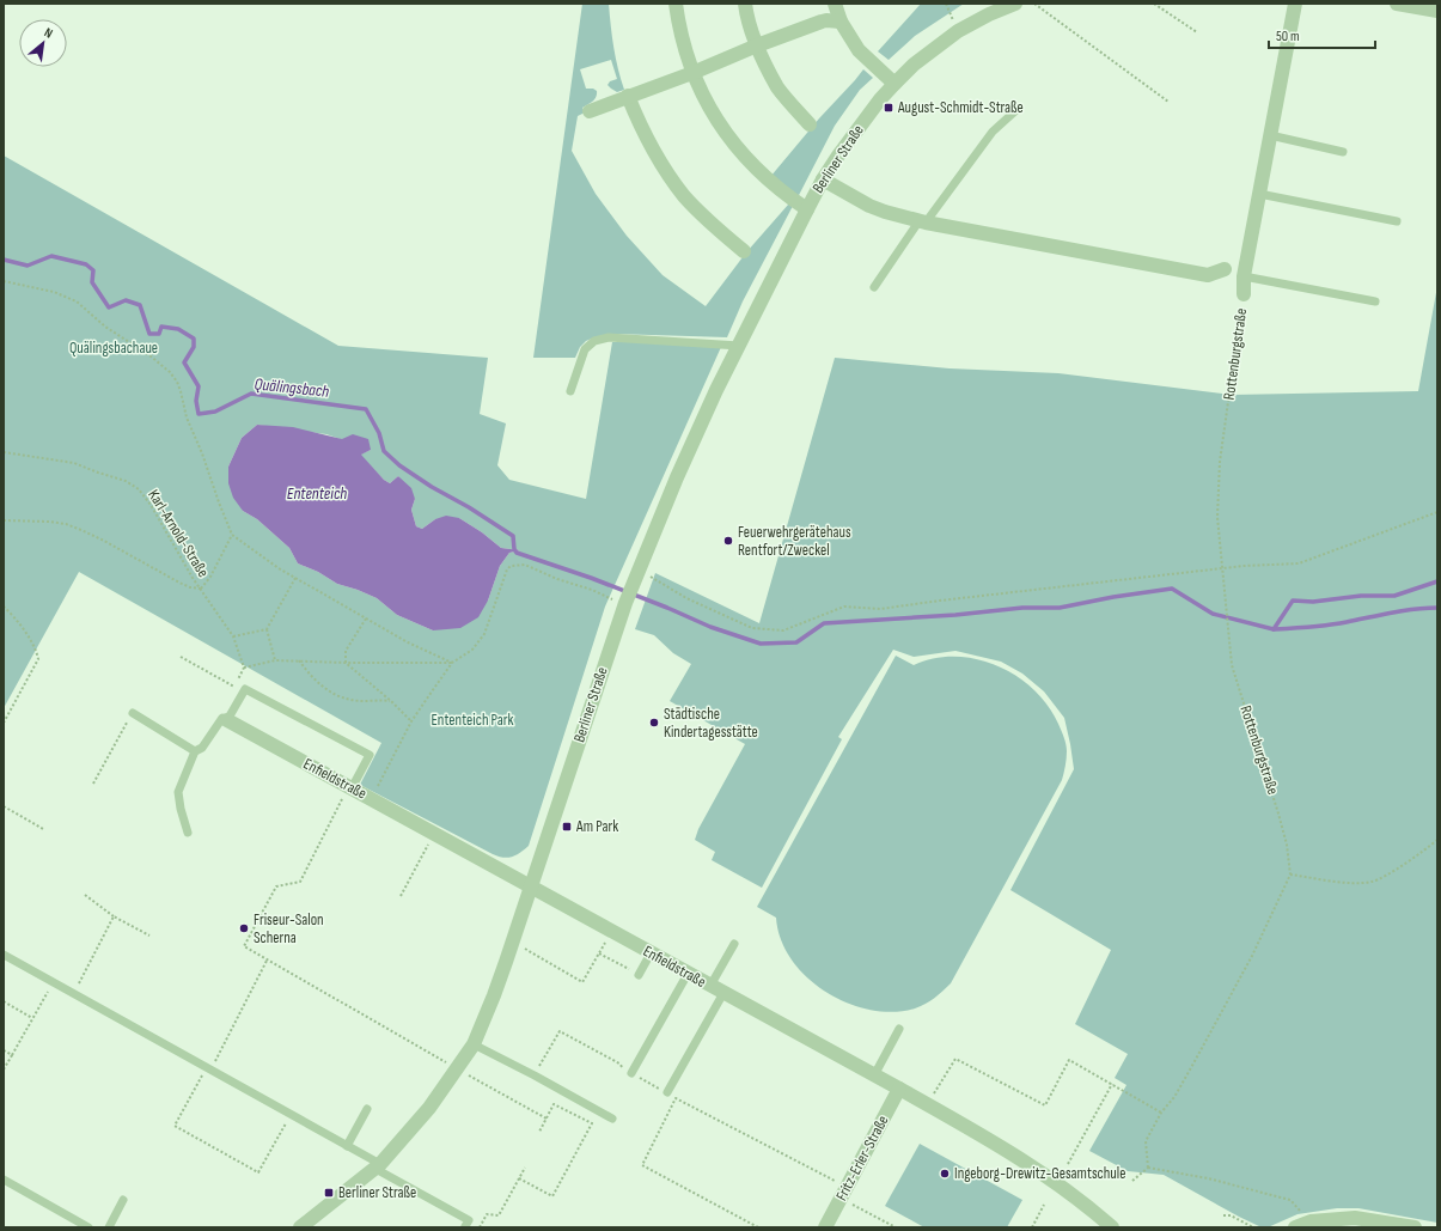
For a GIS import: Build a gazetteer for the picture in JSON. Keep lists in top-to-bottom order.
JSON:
{
  "streets": {
    "street": [
      "Berliner Straße",
      "Rottenburgstraße",
      "Enfieldstraße",
      "Fritz-Erler-Straße"
    ],
    "path": ["Karl-Arnold-Straße"]
  },
  "crossings": [
    ["Berliner Straße", "Enfieldstraße"],
    ["Enfieldstraße", "Fritz-Erler-Straße"]
  ],
  "water": ["Quälingsbach", "Ententeich"],
  "parks": ["Quälingsbachaue", "Ententeich Park"],
  "places": {
    "transit": ["August-Schmidt-Straße", "Am Park", "Berliner Straße"],
    "other": [
      "Feuerwehrgerätehaus Rentfort/Zweckel",
      "Städtische Kindertagesstätte",
      "Friseur-Salon Scherna",
      "Ingeborg-Drewitz-Gesamtschule"
    ]
  },
  "scale_bar": "50 m",
  "north": "top right"
}
